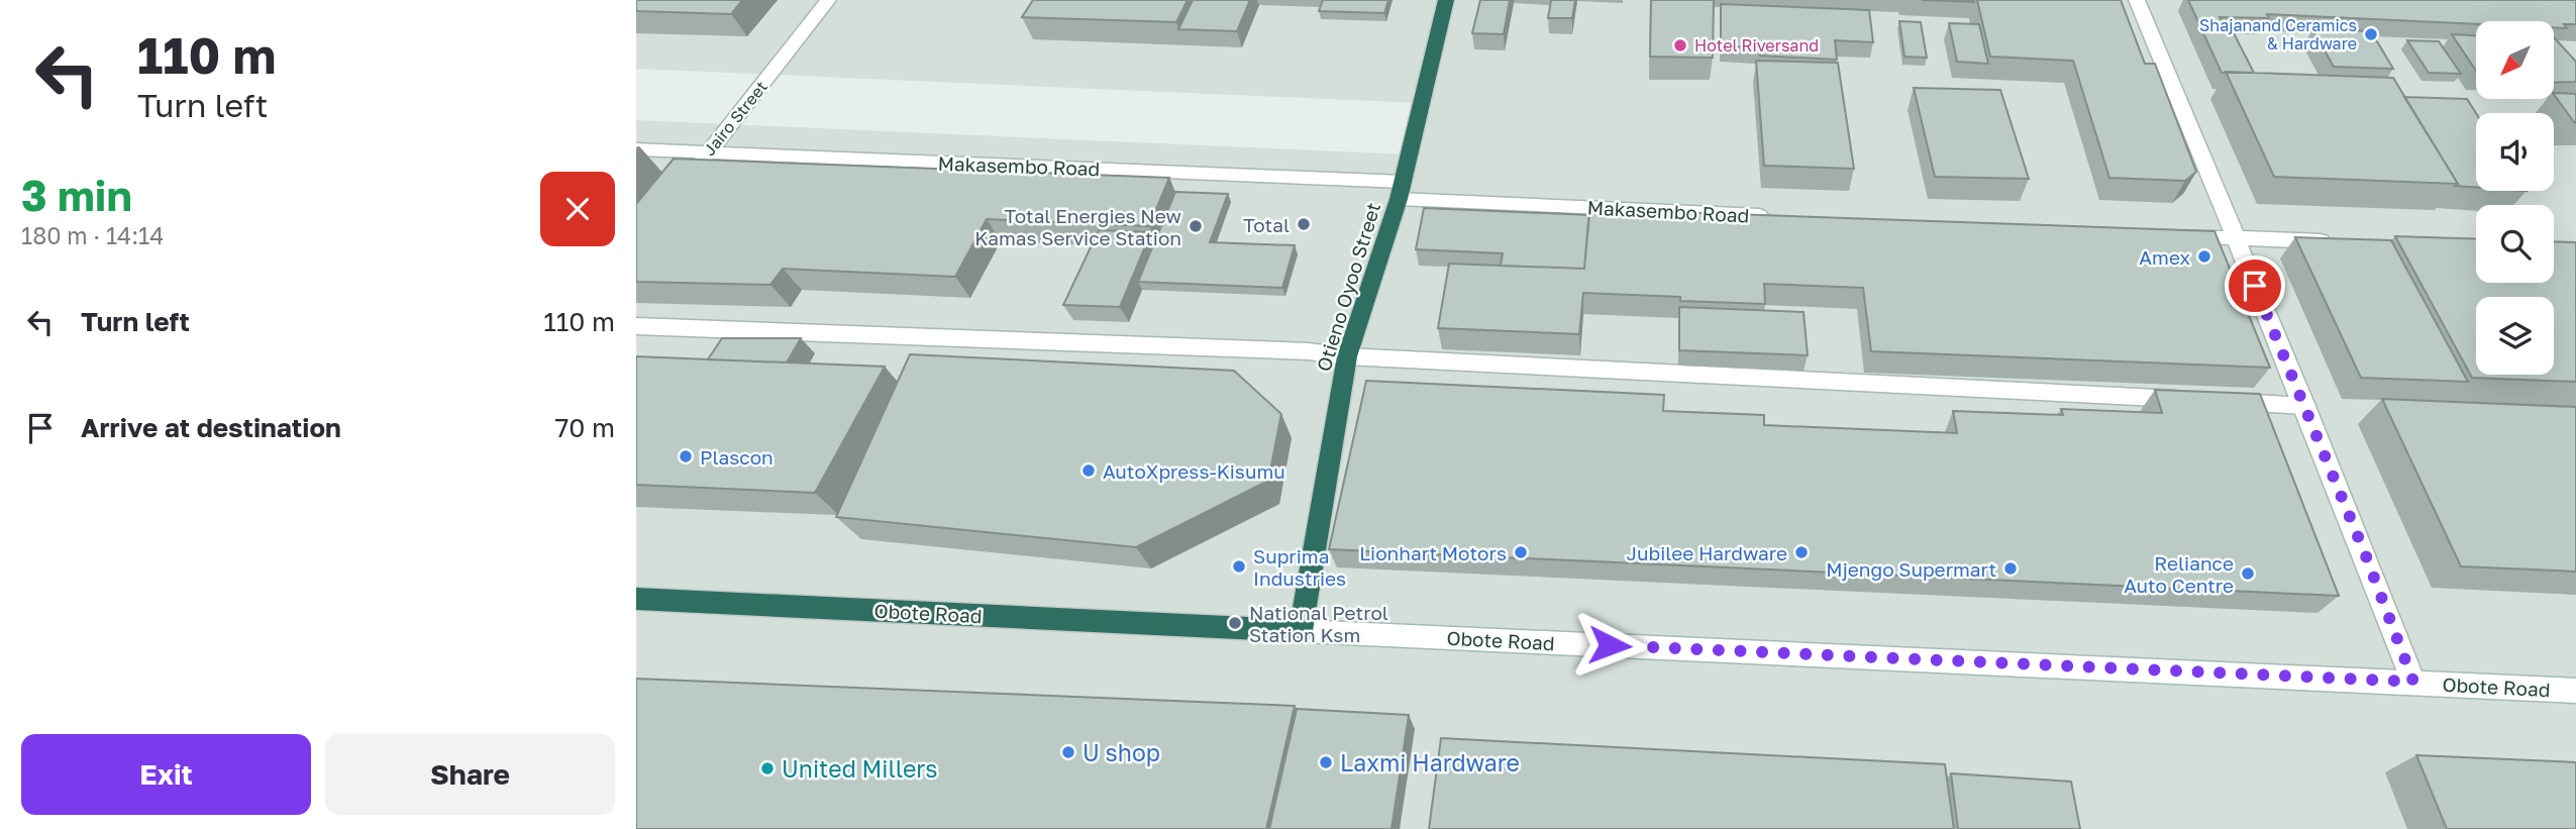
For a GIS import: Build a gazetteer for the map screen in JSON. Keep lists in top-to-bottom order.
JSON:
{
  "streets": {
    "highway": ["Otieno Oyoo Street", "Obote Road"],
    "street": ["Jairo Street", "Makasembo Road"]
  },
  "crossings": [
    ["Jairo Street", "Makasembo Road"],
    ["Makasembo Road", "Otieno Oyoo Street"],
    ["Otieno Oyoo Street", "Obote Road"]
  ],
  "places": [
    "Shajanand Ceramics & Hardware",
    "Hotel Riversand",
    "Total",
    "Total Energies New Kamas Service Station",
    "Amex",
    "Plascon",
    "AutoXpress-Kisumu",
    "Lionhart Motors",
    "Jubilee Hardware",
    "Suprima Industries",
    "Mjengo Supermart",
    "Reliance Auto Centre",
    "National Petrol Station Ksm",
    "U shop",
    "Laxmi Hardware",
    "United Millers"
  ],
  "north": "bottom left",
  "page": {
    "turn": ["110 m", "Turn left"],
    "heading": ["3 min", "180 m · 14:14"],
    "list": [
      {
        "name": "Turn left",
        "value": "110 m"
      },
      {
        "name": "Arrive at destination",
        "value": "70 m"
      }
    ],
    "buttons": ["Exit", "Share"]
  }
}
